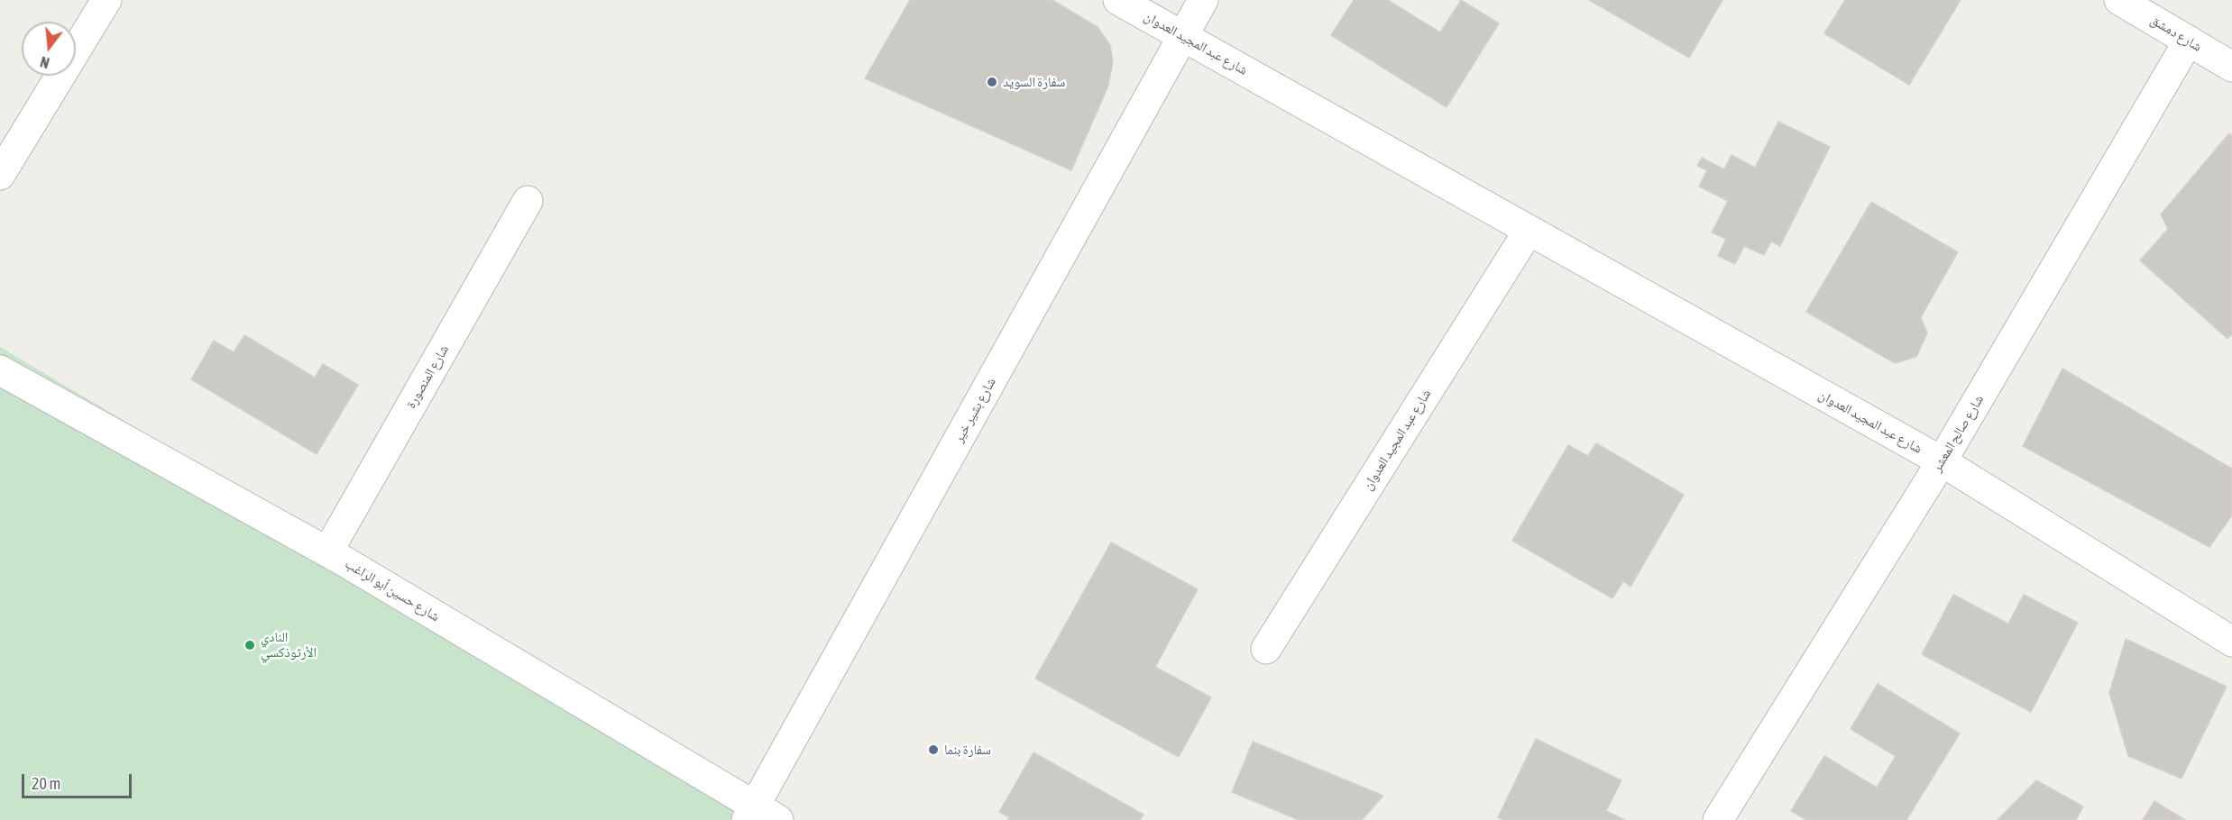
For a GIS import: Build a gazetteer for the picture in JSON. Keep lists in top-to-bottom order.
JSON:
{
  "streets": {
    "street": [
      "شارع دمشق",
      "شارع عبد المجيد العدوان",
      "شارع المنصورة",
      "شارع بشير خير",
      "شارع صالح المعشر",
      "شارع حسين أبو الراغب"
    ]
  },
  "crossings": [
    ["شارع دمشق", "شارع صالح المعشر"],
    ["شارع عبد المجيد العدوان", "شارع بشير خير"],
    ["شارع عبد المجيد العدوان", "شارع صالح المعشر"],
    ["شارع المنصورة", "شارع حسين أبو الراغب"],
    ["شارع بشير خير", "شارع حسين أبو الراغب"]
  ],
  "places": ["سفارة السويد", "النادي الأرثوذكسي", "سفارة بنما"],
  "scale_bar": "20 m",
  "north": "bottom"
}
